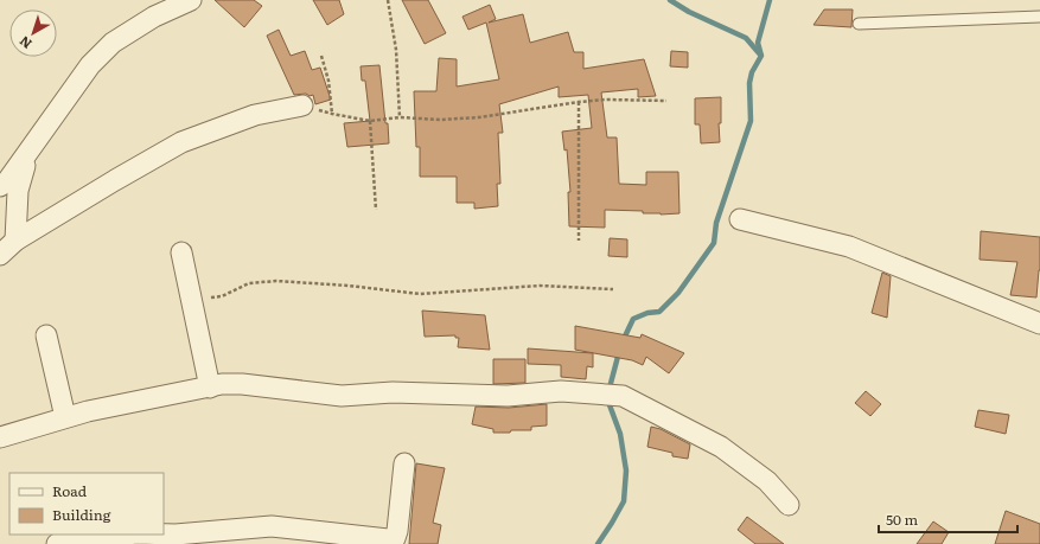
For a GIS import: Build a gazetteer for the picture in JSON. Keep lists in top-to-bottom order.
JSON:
{
  "legend": ["Road", "Building"],
  "scale_bar": "50 m",
  "north": "bottom left"
}
